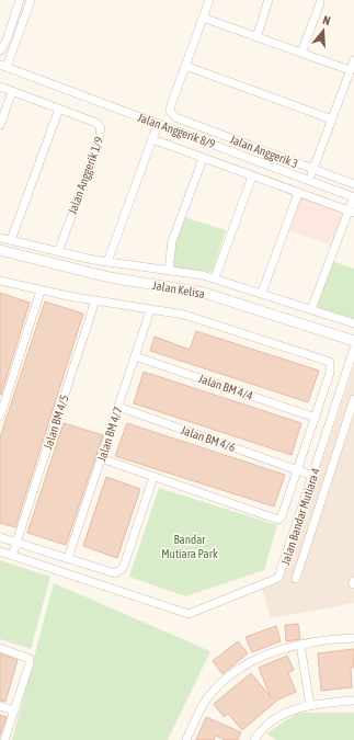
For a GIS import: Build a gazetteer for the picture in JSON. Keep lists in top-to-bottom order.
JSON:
{
  "streets": {
    "main road": ["Jalan Kelisa"],
    "street": [
      "Jalan Anggerik 8/9",
      "Jalan Anggerik 3",
      "Jalan Anggerik 1/9",
      "Jalan BM 4/4",
      "Jalan BM 4/5",
      "Jalan BM 4/7",
      "Jalan BM 4/6",
      "Jalan Bandar Mutiara 4"
    ]
  },
  "crossings": [
    ["Jalan BM 4/4", "Jalan BM 4/7"],
    ["Jalan BM 4/5", "Jalan Bandar Mutiara 4"],
    ["Jalan BM 4/7", "Jalan BM 4/6"],
    ["Jalan BM 4/6", "Jalan Bandar Mutiara 4"]
  ],
  "parks": ["Bandar Mutiara Park"],
  "north": "top"
}
